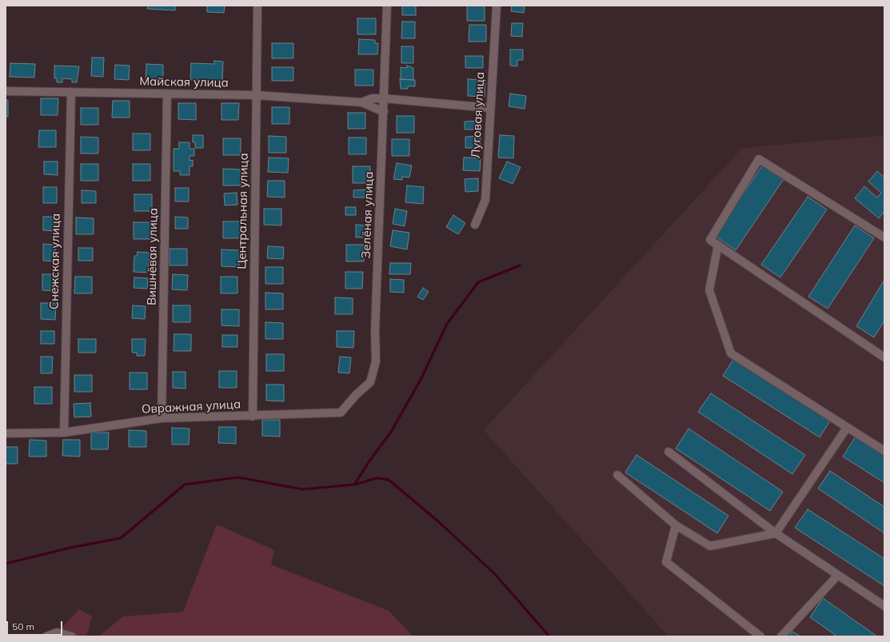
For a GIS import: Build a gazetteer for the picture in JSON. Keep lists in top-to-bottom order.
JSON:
{
  "streets": {
    "street": [
      "Майская улица",
      "Луговая улица",
      "Центральная улица",
      "Зелёная улица",
      "Вишнёвая улица",
      "Снежская улица",
      "Овражная улица"
    ]
  },
  "crossings": [
    ["Майская улица", "Центральная улица"],
    ["Майская улица", "Вишнёвая улица"],
    ["Майская улица", "Снежская улица"],
    ["Центральная улица", "Овражная улица"],
    ["Зелёная улица", "Овражная улица"],
    ["Вишнёвая улица", "Овражная улица"],
    ["Снежская улица", "Овражная улица"]
  ],
  "scale_bar": "50 m"
}
